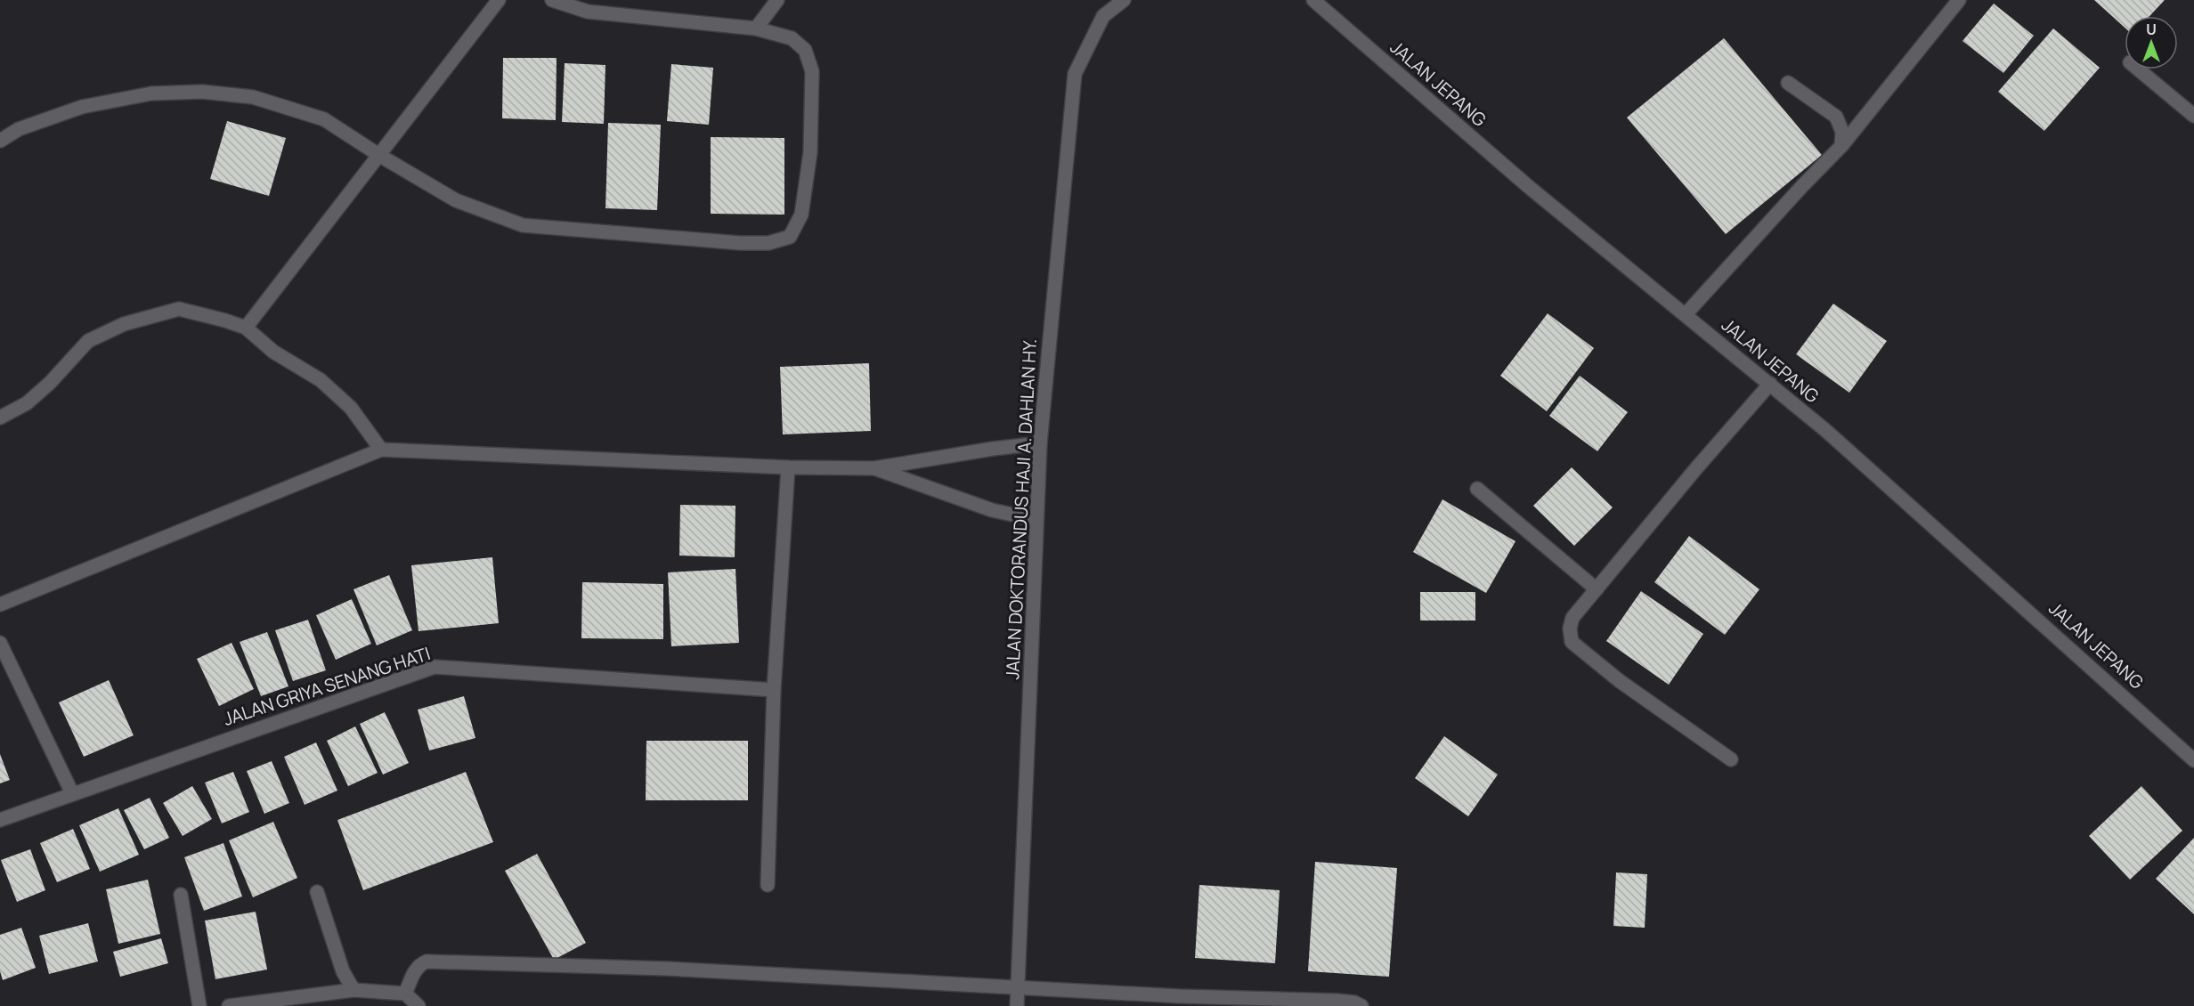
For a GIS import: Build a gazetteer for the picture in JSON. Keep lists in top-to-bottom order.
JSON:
{
  "streets": {
    "street": ["JALAN JEPANG", "JALAN DOKTORANDUS HAJI A. DAHLAN HY.", "JALAN GRIYA SENANG HATI"]
  },
  "north": "top"
}
